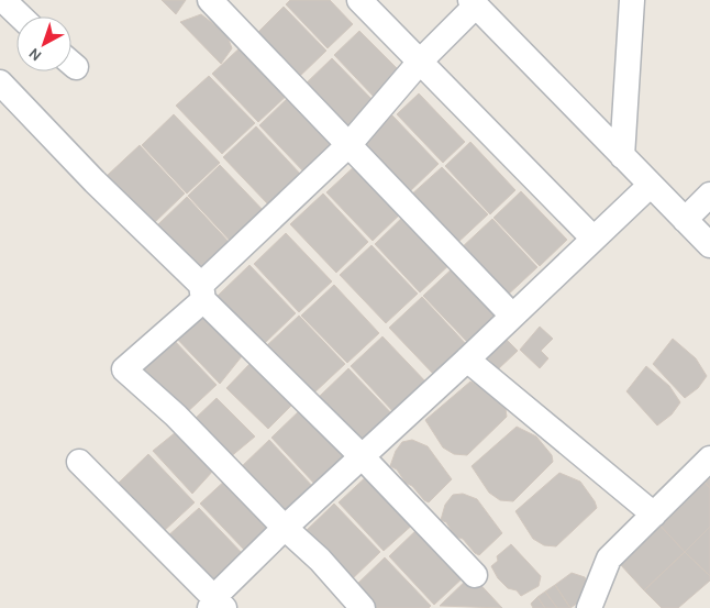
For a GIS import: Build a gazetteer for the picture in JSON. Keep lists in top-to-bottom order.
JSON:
{
  "north": "bottom left"
}
